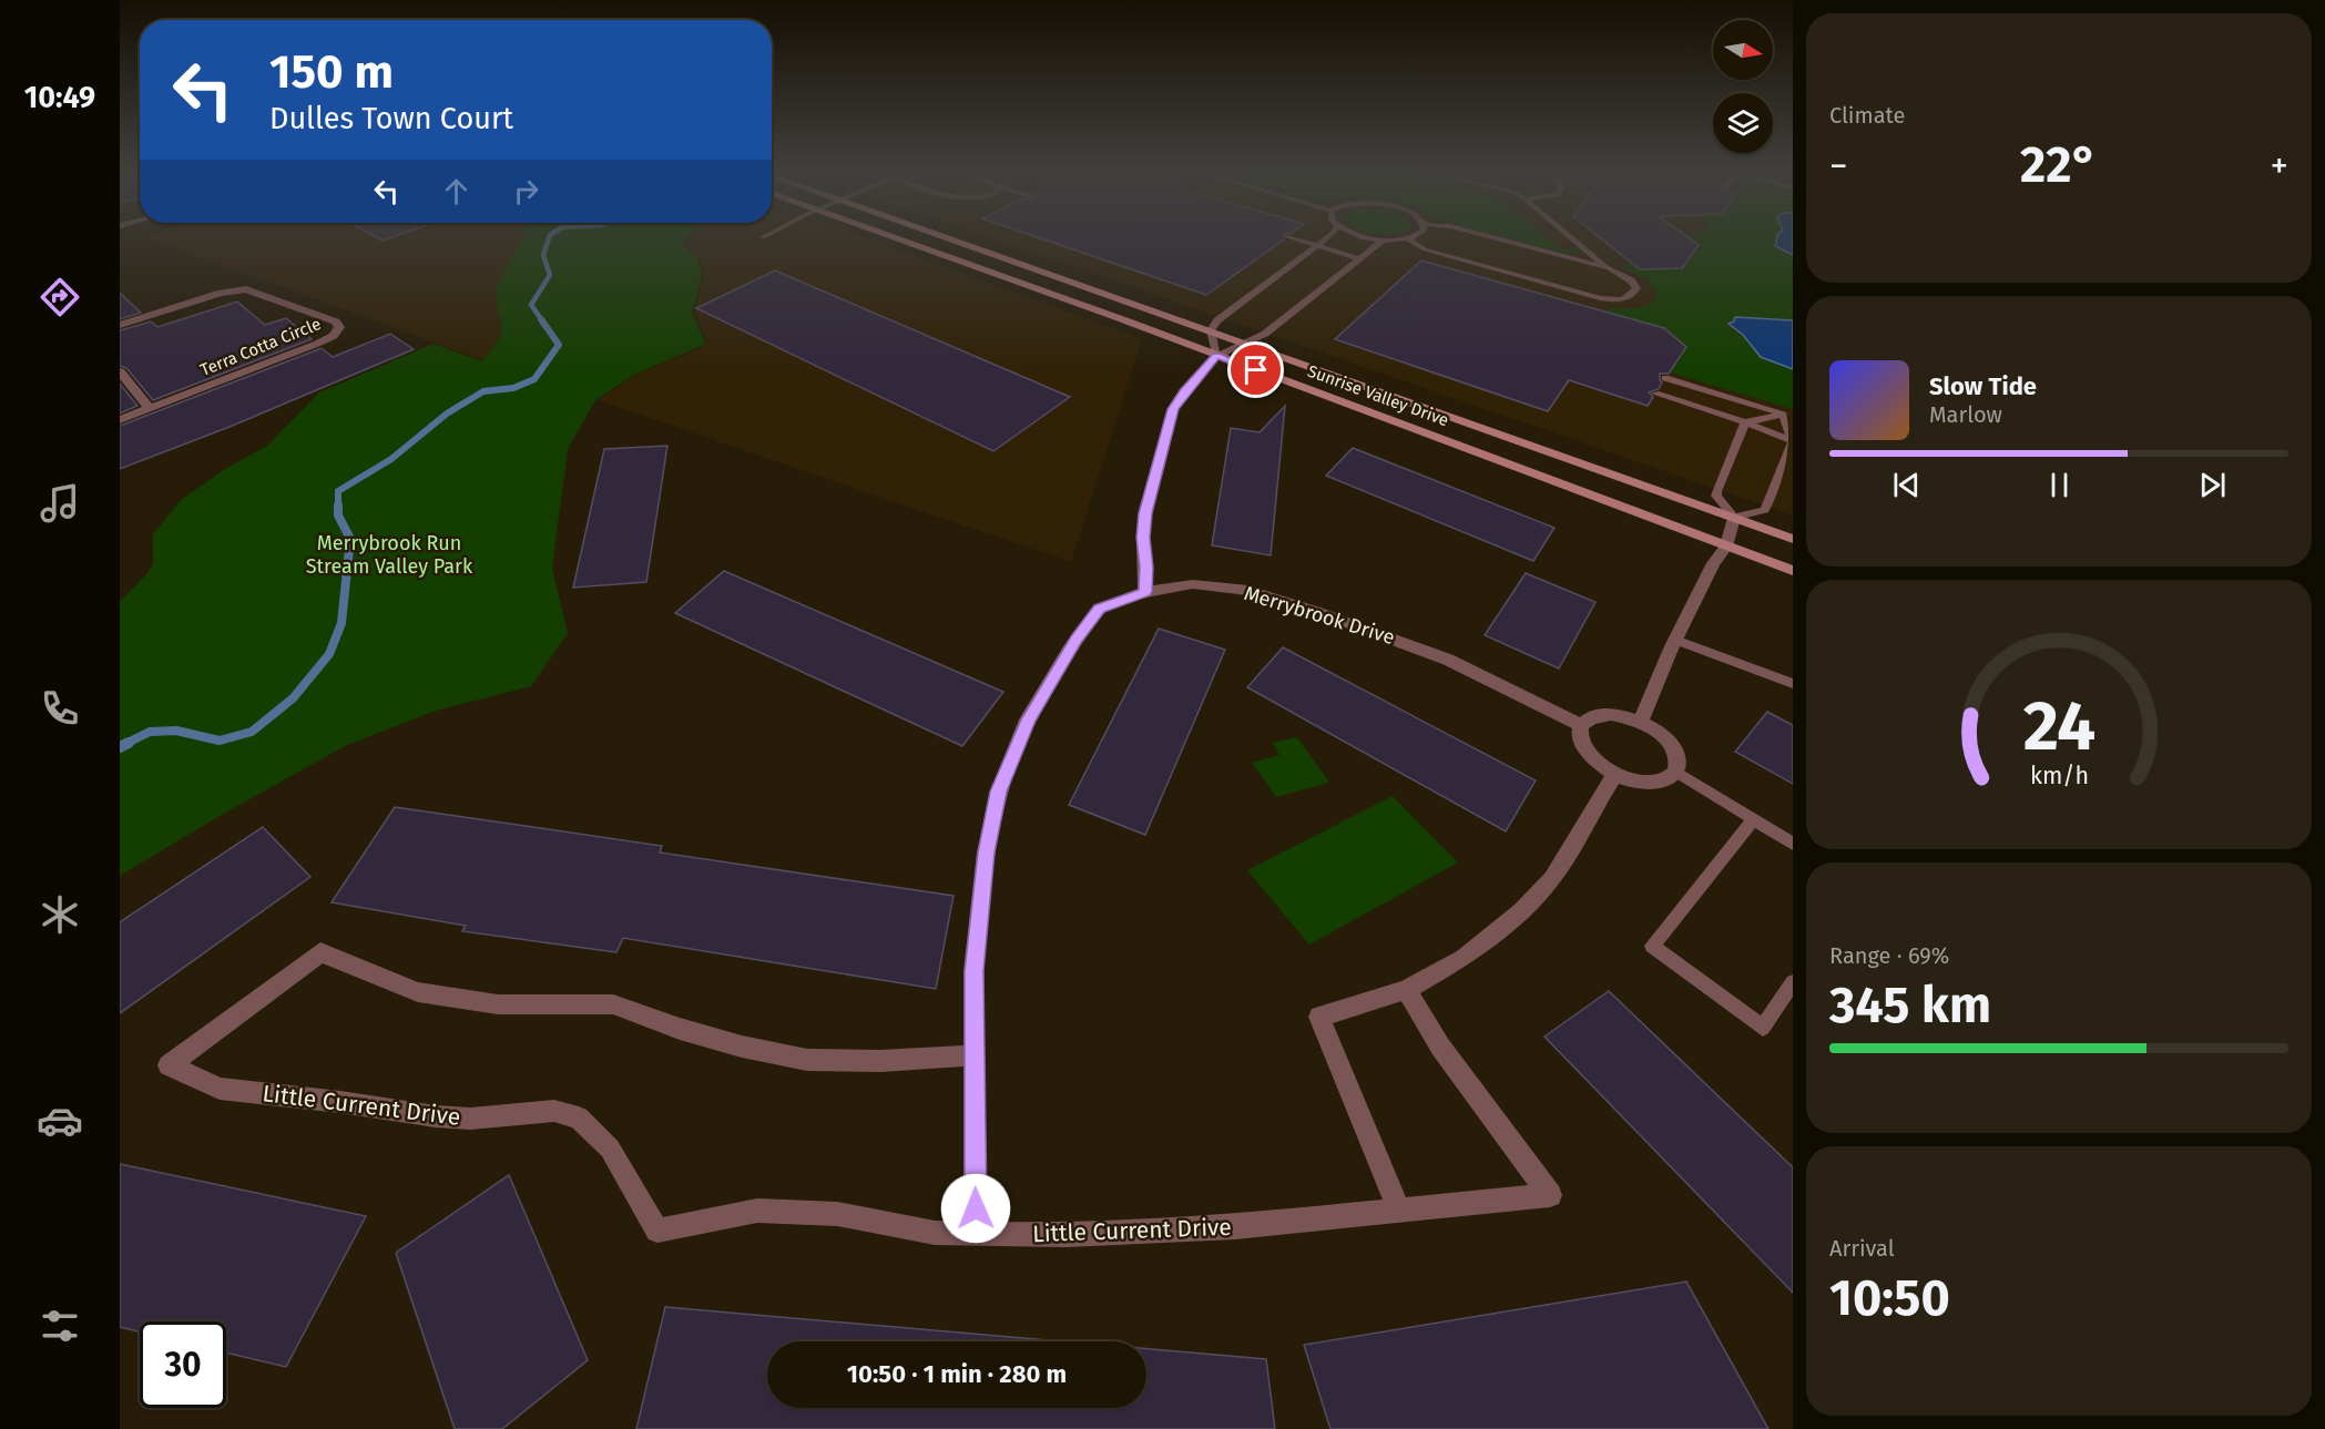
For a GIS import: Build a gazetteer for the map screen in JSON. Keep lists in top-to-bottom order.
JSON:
{
  "streets": {
    "main road": ["Sunrise Valley Drive"],
    "street": ["Terra Cotta Circle", "Merrybrook Drive", "Little Current Drive"]
  },
  "crossings": [
    ["Merrybrook Drive", "Little Current Drive"]
  ],
  "parks": ["Merrybrook Run Stream Valley Park"],
  "north": "right",
  "page": {
    "tabs": "10:49",
    "tile": [
      "Climate",
      ["Range · 69%", "345 km"],
      ["Arrival", "10:50"]
    ],
    "turn": ["150 m", "Dulles Town Court"],
    "heat": ["−", "22°", "+"],
    "song": ["Slow Tide", "Marlow"],
    "limit": "30",
    "trip": "10:50 · 1 min · 280 m",
    "gauge": ["24", "km/h"]
  }
}
